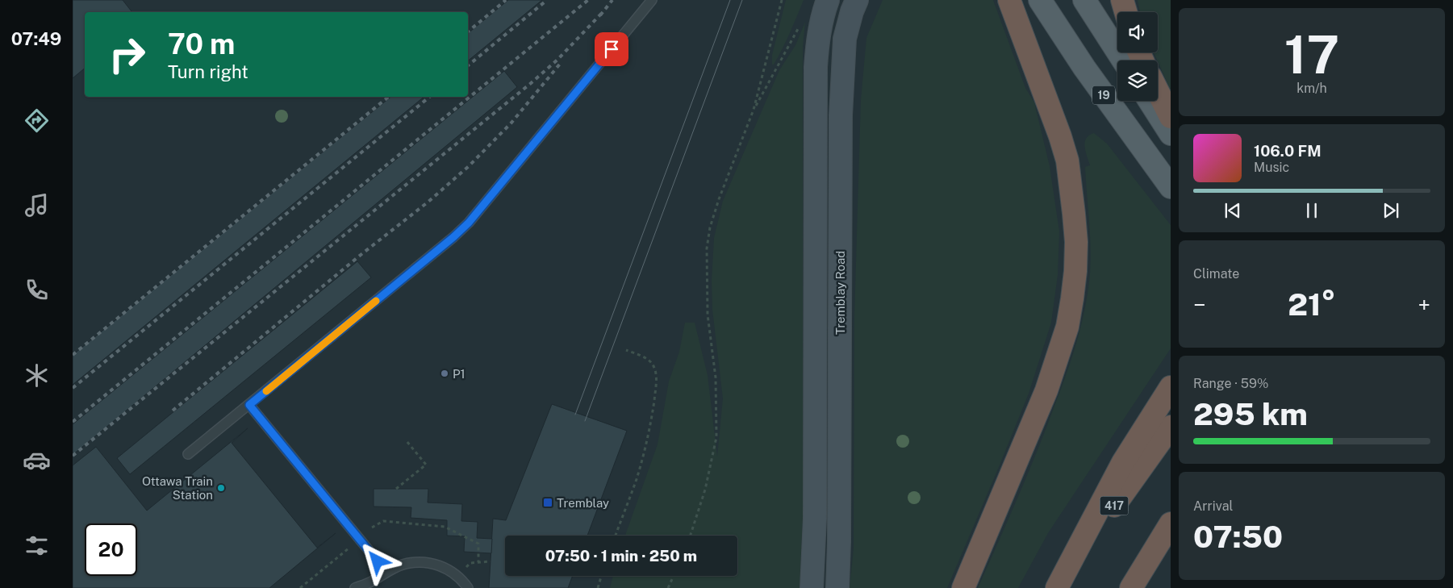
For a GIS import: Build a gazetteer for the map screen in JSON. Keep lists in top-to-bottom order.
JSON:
{
  "streets": {
    "highway": ["417"],
    "main road": ["19"],
    "street": ["Tremblay Road"]
  },
  "places": {
    "other": ["P1", "Ottawa Train Station"],
    "transit": ["Tremblay"]
  },
  "page": {
    "tabs": "07:49",
    "tile": [
      ["17", "km/h"],
      "Climate",
      ["Range · 59%", "295 km"],
      ["Arrival", "07:50"]
    ],
    "turn": ["70 m", "Turn right"],
    "song": ["106.0 FM", "Music"],
    "heat": ["−", "21°", "+"],
    "limit": "20",
    "trip": "07:50 · 1 min · 250 m"
  }
}
